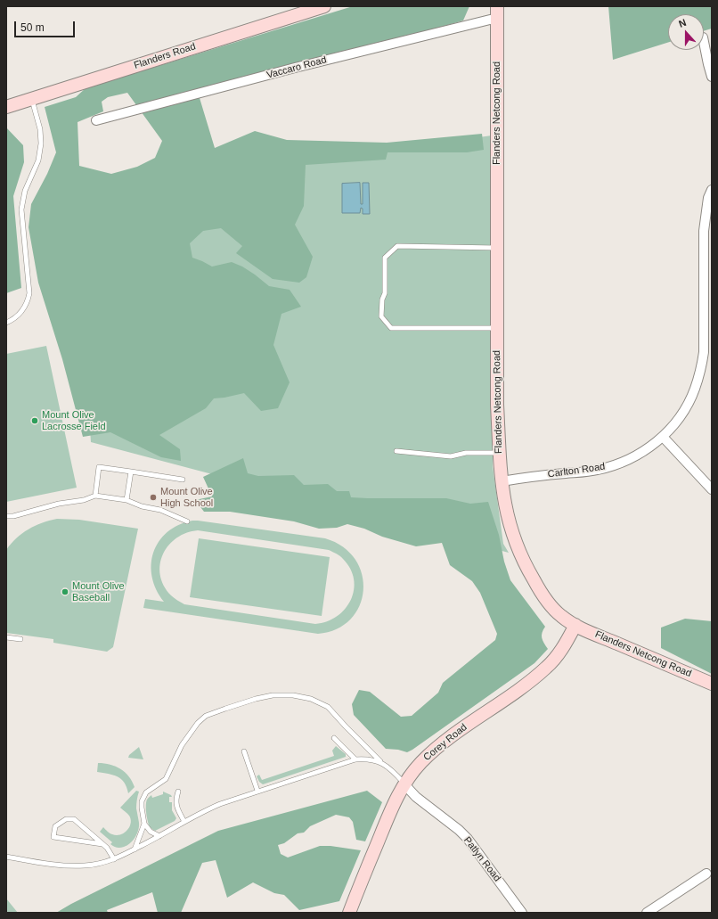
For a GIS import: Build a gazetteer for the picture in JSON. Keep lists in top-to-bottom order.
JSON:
{
  "streets": {
    "main road": ["Flanders Road", "Flanders Netcong Road", "Corey Road"],
    "street": ["Vaccaro Road", "Carlton Road", "Patlyn Road"]
  },
  "crossings": [
    ["Vaccaro Road", "Flanders Netcong Road"],
    ["Flanders Netcong Road", "Carlton Road"],
    ["Flanders Netcong Road", "Corey Road"],
    ["Corey Road", "Patlyn Road"]
  ],
  "places": ["Mount Olive Lacrosse Field", "Mount Olive High School", "Mount Olive Baseball"],
  "scale_bar": "50 m",
  "north": "top"
}
